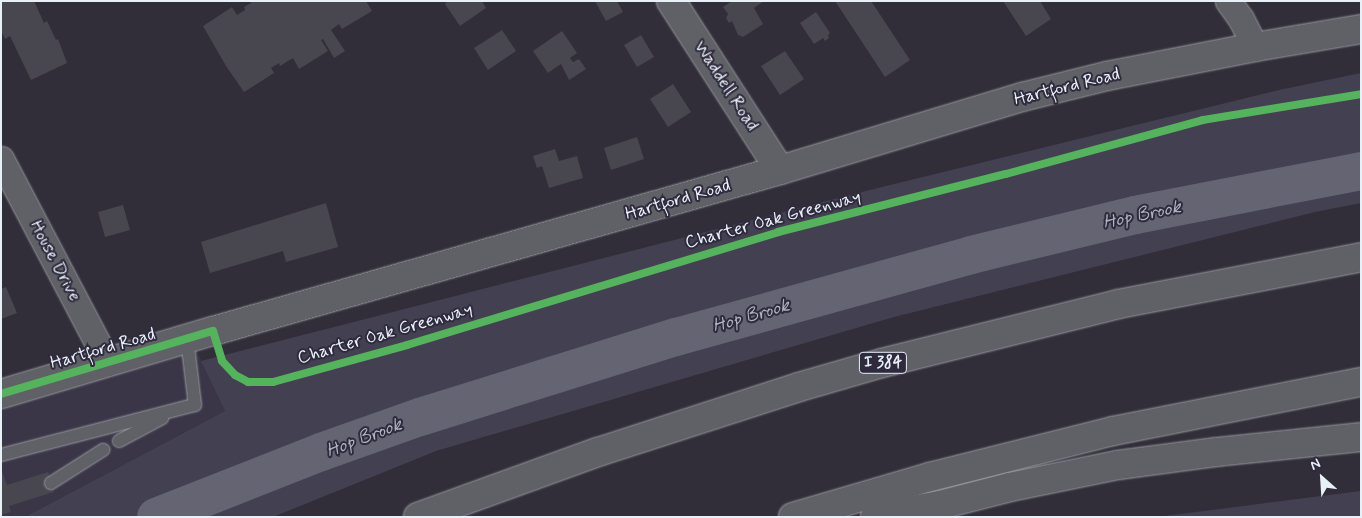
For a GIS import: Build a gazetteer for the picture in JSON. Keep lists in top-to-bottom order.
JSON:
{
  "streets": {
    "main road": ["Waddell Road", "Hartford Road", "I 384"],
    "street": ["House Drive"],
    "cycle path": ["Charter Oak Greenway"]
  },
  "crossings": [
    ["Waddell Road", "Hartford Road"],
    ["Hartford Road", "House Drive"]
  ],
  "water": ["Hop Brook"],
  "north": "top left"
}
